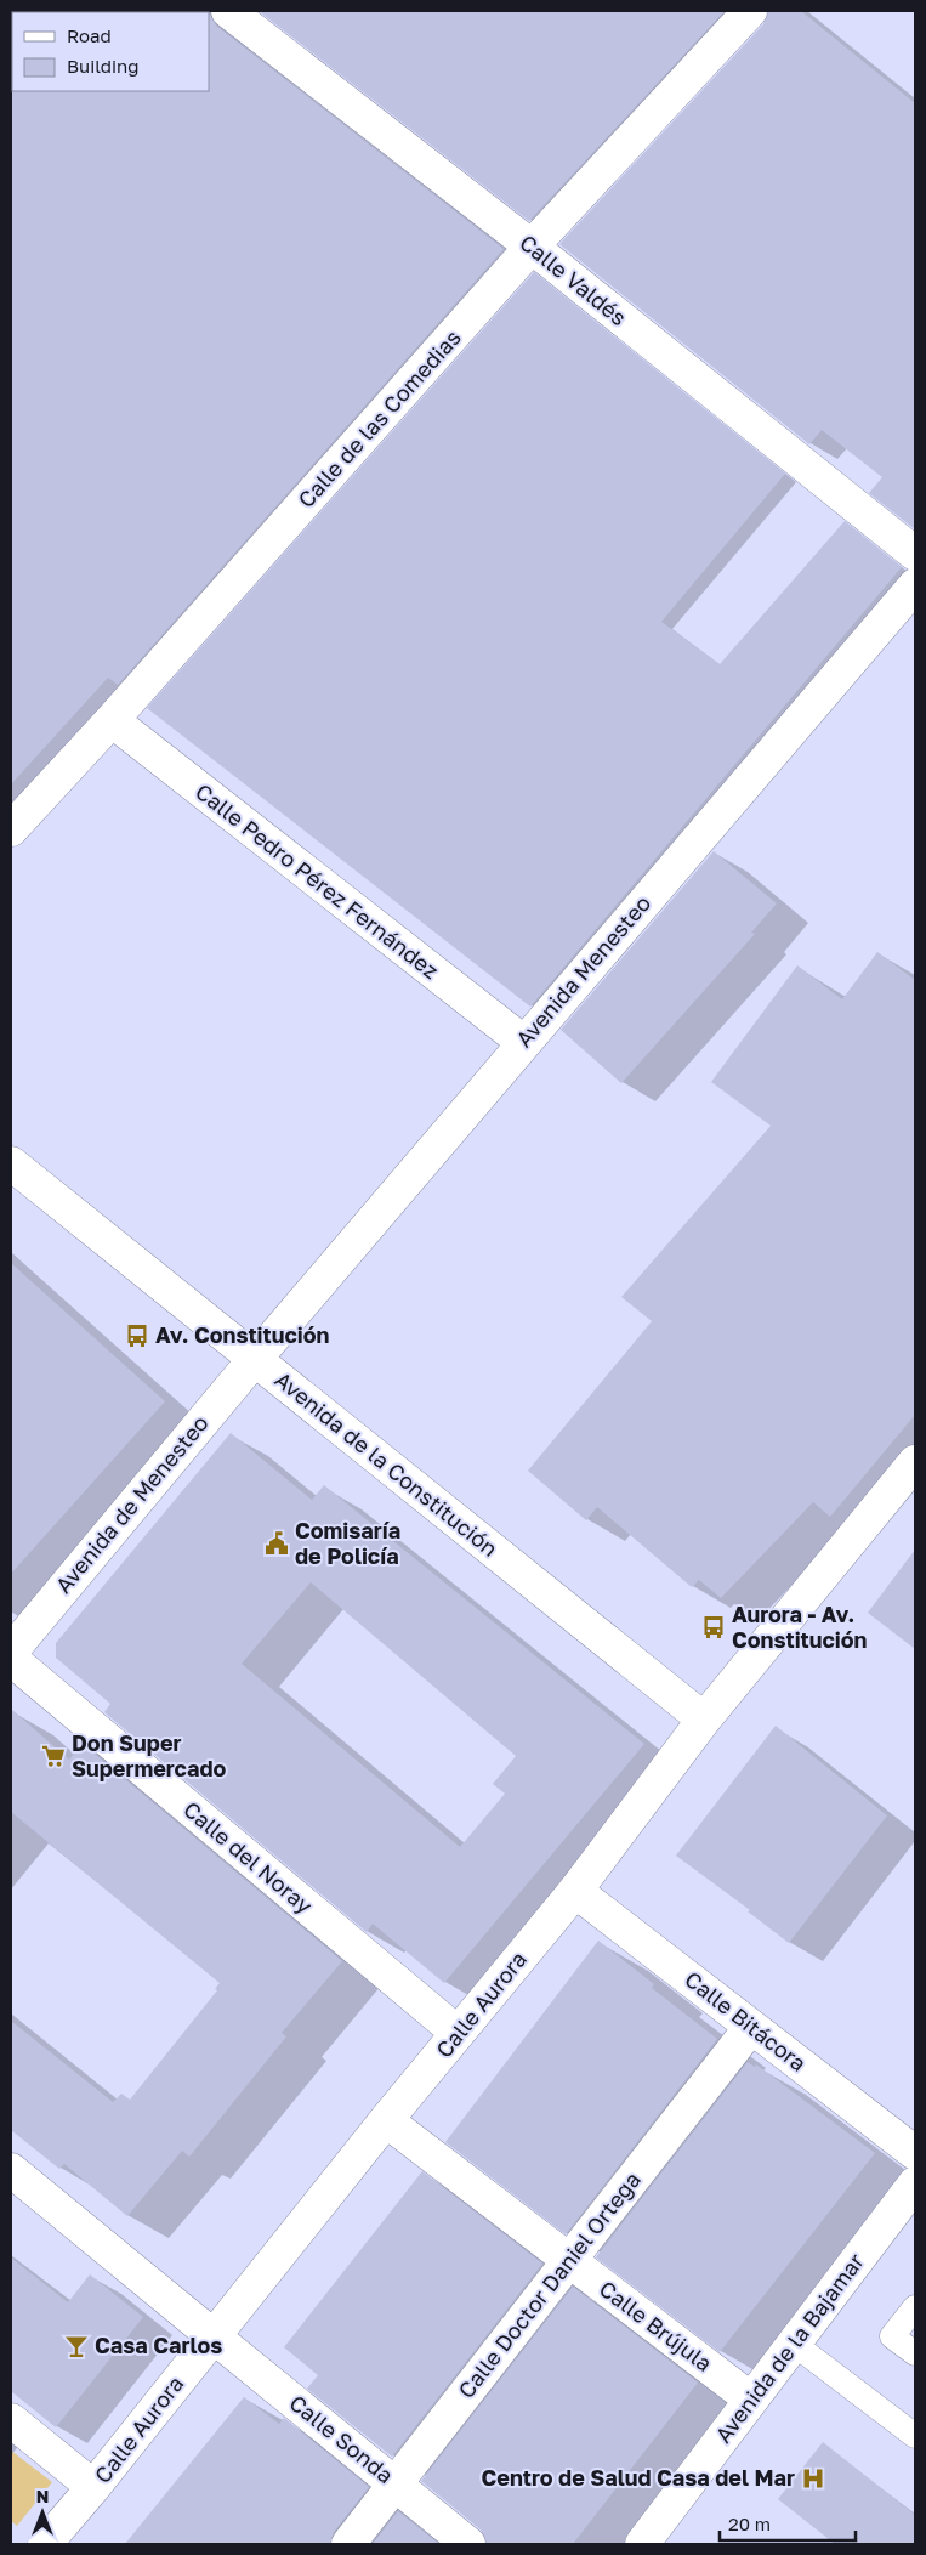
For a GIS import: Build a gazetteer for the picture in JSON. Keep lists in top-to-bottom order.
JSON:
{
  "streets": {
    "street": [
      "Calle Valdés",
      "Calle de las Comedias",
      "Calle Pedro Pérez Fernández",
      "Avenida Menesteo",
      "Avenida de la Constitución",
      "Avenida de Menesteo",
      "Calle del Noray",
      "Calle Aurora",
      "Calle Bitácora",
      "Calle Doctor Daniel Ortega",
      "Calle Brújula",
      "Avenida de la Bajamar",
      "Calle Sonda"
    ]
  },
  "crossings": [
    ["Calle Valdés", "Calle de las Comedias"],
    ["Calle de las Comedias", "Calle Pedro Pérez Fernández"],
    ["Calle Pedro Pérez Fernández", "Avenida Menesteo"],
    ["Avenida Menesteo", "Avenida de la Constitución"],
    ["Avenida Menesteo", "Avenida de Menesteo"],
    ["Avenida de la Constitución", "Avenida de Menesteo"],
    ["Avenida de la Constitución", "Calle Aurora"],
    ["Calle del Noray", "Calle Aurora"],
    ["Calle Aurora", "Calle Bitácora"],
    ["Calle Aurora", "Calle Brújula"],
    ["Calle Aurora", "Calle Sonda"],
    ["Calle Bitácora", "Calle Doctor Daniel Ortega"],
    ["Calle Doctor Daniel Ortega", "Calle Brújula"],
    ["Calle Doctor Daniel Ortega", "Calle Sonda"],
    ["Calle Brújula", "Avenida de la Bajamar"]
  ],
  "places": {
    "bus stop": ["Av. Constitución", "Aurora - Av. Constitución"],
    "public building": ["Comisaría de Policía"],
    "supermarket": ["Don Super Supermercado"],
    "bar": ["Casa Carlos"],
    "hospital": ["Centro de Salud Casa del Mar"]
  },
  "legend": ["Road", "Building"],
  "scale_bar": "20 m",
  "north": "top"
}
